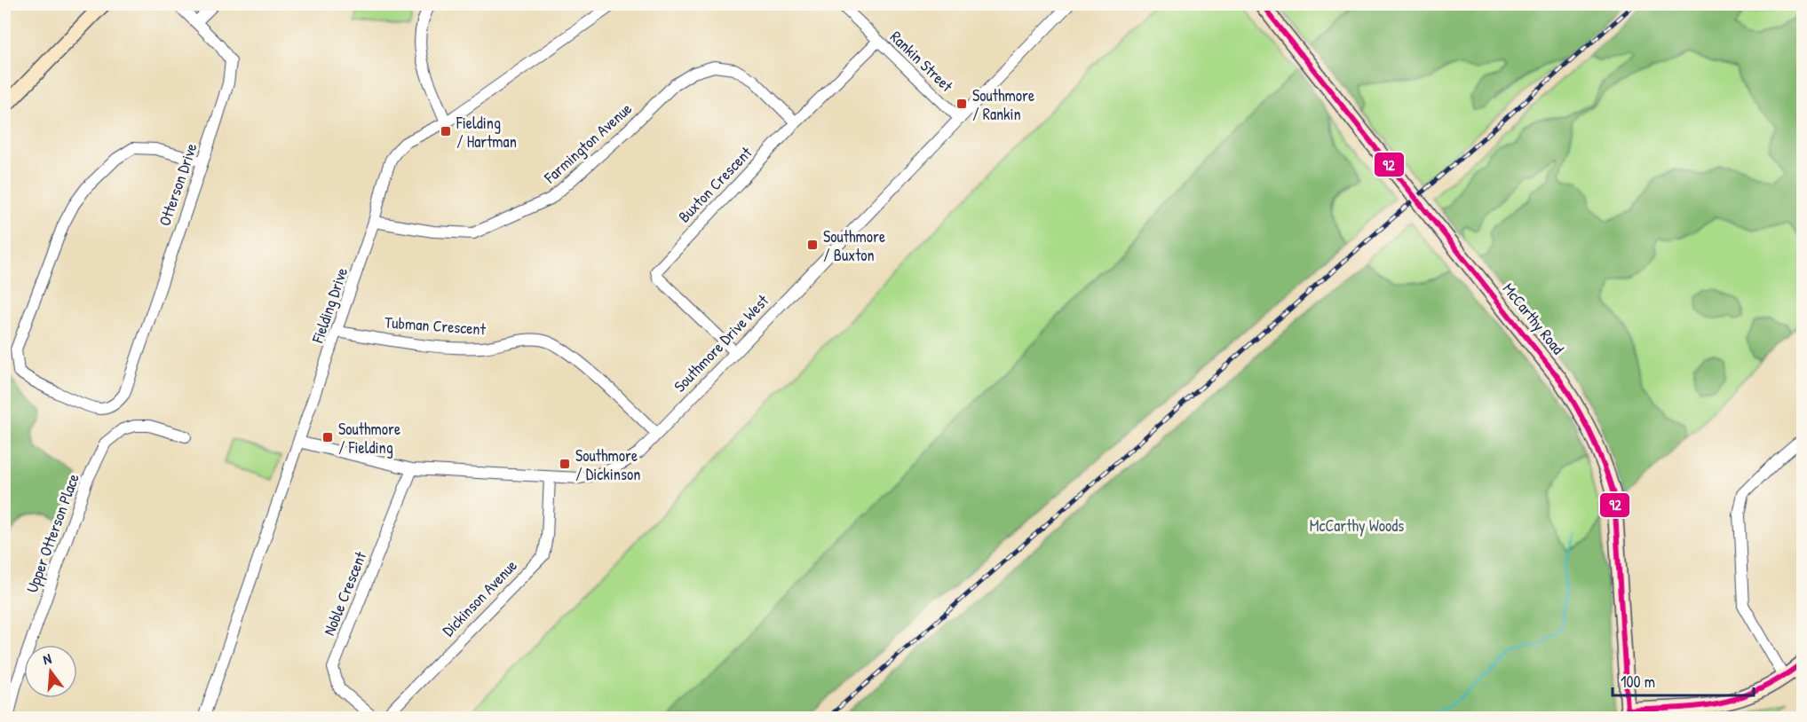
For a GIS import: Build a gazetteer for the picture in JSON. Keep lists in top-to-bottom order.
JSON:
{
  "streets": {
    "street": [
      "Rankin Street",
      "Farmington Avenue",
      "Otterson Drive",
      "Buxton Crescent",
      "Fielding Drive",
      "McCarthy Road",
      "Tubman Crescent",
      "Southmore Drive West",
      "Upper Otterson Place",
      "Noble Crescent",
      "Dickinson Avenue"
    ]
  },
  "crossings": [
    ["Rankin Street", "Buxton Crescent"],
    ["Rankin Street", "Southmore Drive West"],
    ["Farmington Avenue", "Buxton Crescent"],
    ["Farmington Avenue", "Fielding Drive"],
    ["Buxton Crescent", "Southmore Drive West"],
    ["Fielding Drive", "Tubman Crescent"],
    ["Fielding Drive", "Southmore Drive West"],
    ["Tubman Crescent", "Southmore Drive West"],
    ["Southmore Drive West", "Noble Crescent"],
    ["Southmore Drive West", "Dickinson Avenue"]
  ],
  "parks": ["McCarthy Woods"],
  "places": {
    "transit": [
      "Southmore / Rankin",
      "Fielding / Hartman",
      "Southmore / Buxton",
      "Southmore / Fielding",
      "Southmore / Dickinson"
    ]
  },
  "lines": ["transit line 92"],
  "scale_bar": "100 m",
  "north": "top"
}
